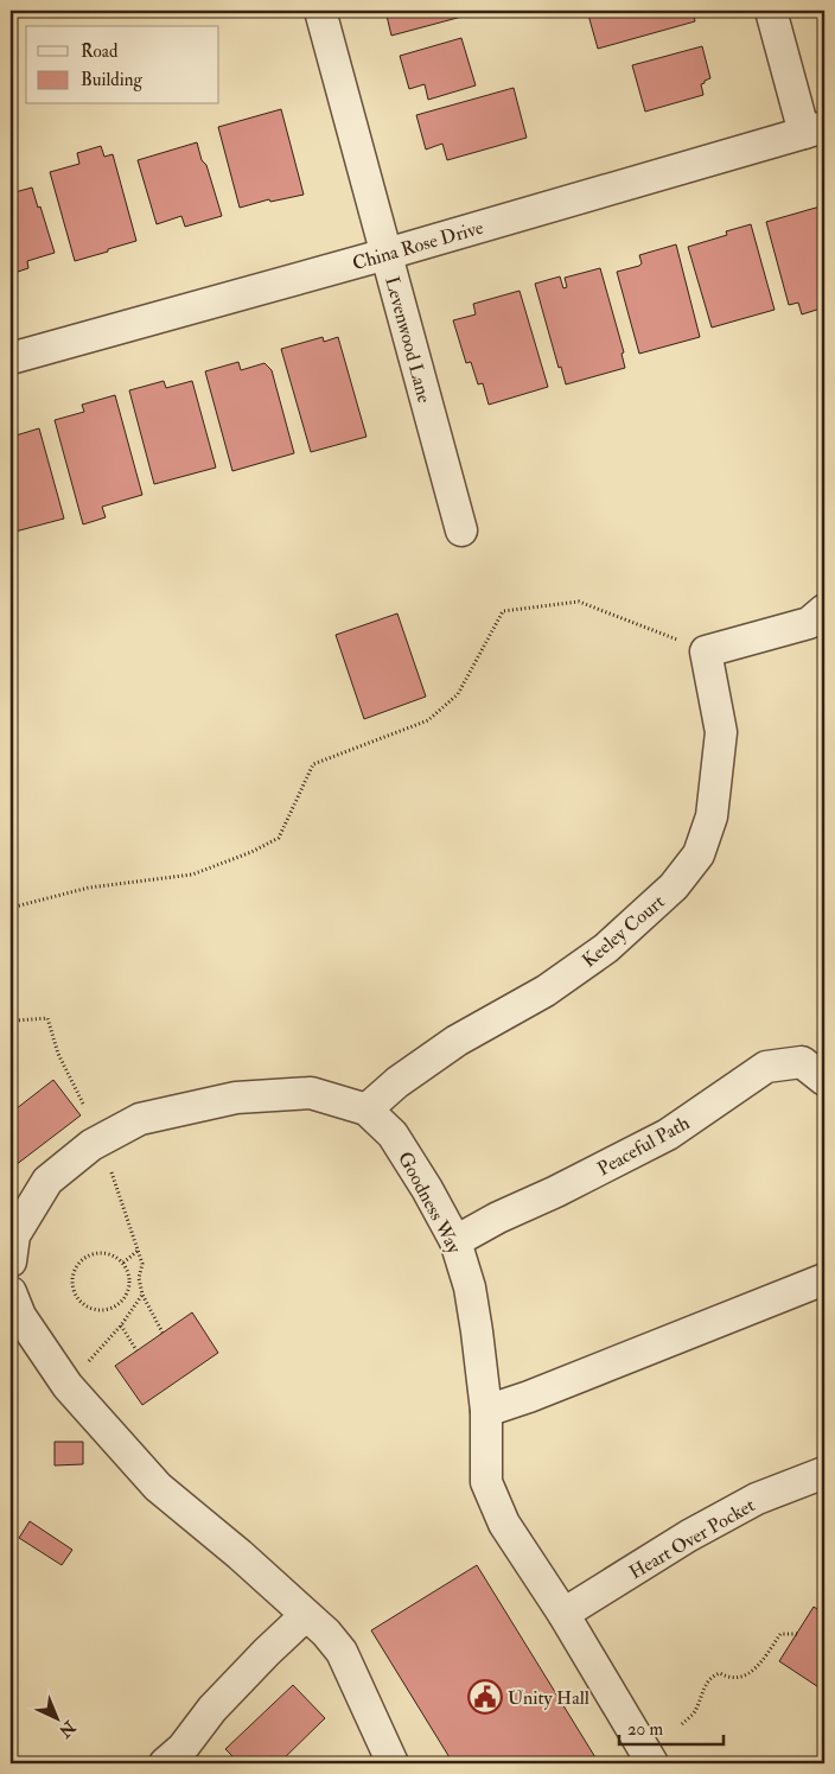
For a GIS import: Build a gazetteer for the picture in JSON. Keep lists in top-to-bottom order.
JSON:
{
  "streets": {
    "street": [
      "China Rose Drive",
      "Levenwood Lane",
      "Keeley Court",
      "Peaceful Path",
      "Goodness Way",
      "Heart Over Pocket"
    ]
  },
  "crossings": [
    ["China Rose Drive", "Levenwood Lane"],
    ["Keeley Court", "Goodness Way"],
    ["Peaceful Path", "Goodness Way"],
    ["Goodness Way", "Heart Over Pocket"]
  ],
  "places": {
    "public building": ["Unity Hall"]
  },
  "legend": ["Road", "Building"],
  "scale_bar": "20 m",
  "north": "bottom right"
}
